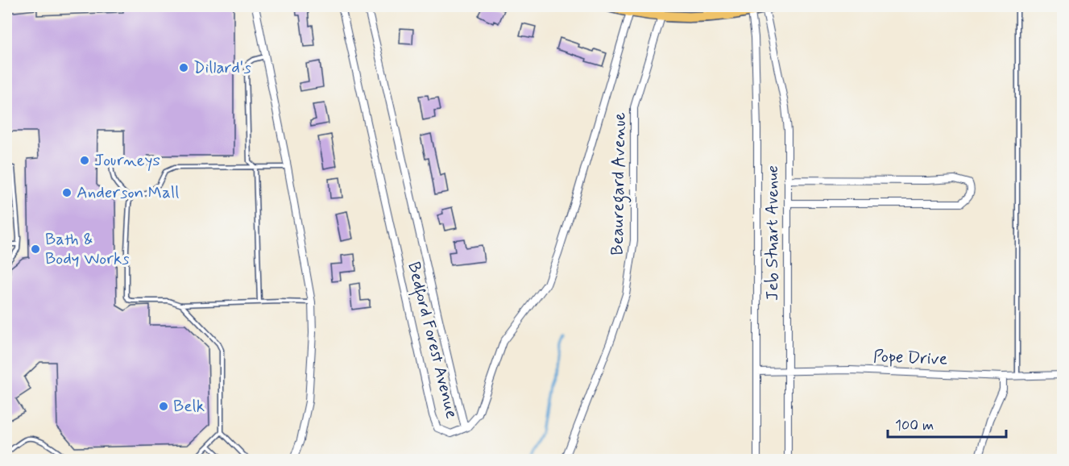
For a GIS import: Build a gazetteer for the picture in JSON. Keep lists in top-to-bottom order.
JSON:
{
  "streets": {
    "street": [
      "Beauregard Avenue",
      "Jeb Stuart Avenue",
      "Bedford Forest Avenue",
      "Pope Drive"
    ]
  },
  "crossings": [
    ["Beauregard Avenue", "Bedford Forest Avenue"],
    ["Jeb Stuart Avenue", "Pope Drive"]
  ],
  "places": [
    "Dillard's",
    "Journeys",
    "Anderson Mall",
    "Bath & Body Works",
    "Belk"
  ],
  "scale_bar": "100 m"
}
